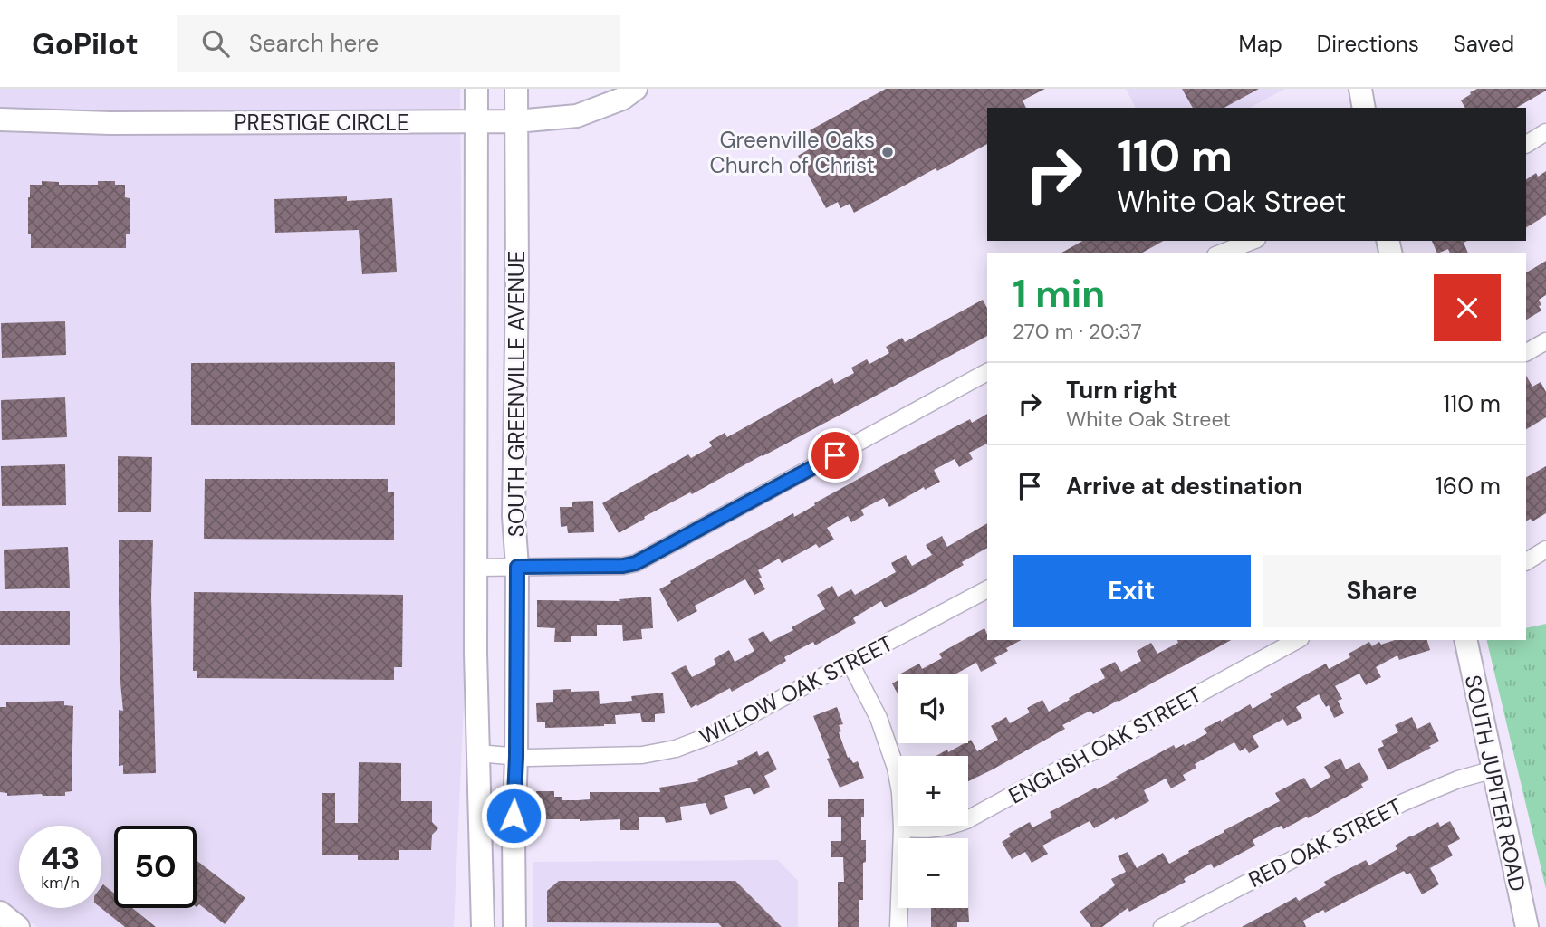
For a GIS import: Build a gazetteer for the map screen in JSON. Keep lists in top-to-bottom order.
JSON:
{
  "streets": {
    "main road": ["PRESTIGE CIRCLE", "SOUTH GREENVILLE AVENUE", "SOUTH JUPITER ROAD"],
    "street": ["WILLOW OAK STREET", "ENGLISH OAK STREET", "RED OAK STREET"]
  },
  "crossings": [
    ["PRESTIGE CIRCLE", "SOUTH GREENVILLE AVENUE"],
    ["SOUTH GREENVILLE AVENUE", "WILLOW OAK STREET"],
    ["SOUTH JUPITER ROAD", "RED OAK STREET"]
  ],
  "places": ["Greenville Oaks Church of Christ"],
  "page": {
    "header": "GoPilot",
    "search": "Search here",
    "nav": ["Map", "Directions", "Saved"],
    "turn": ["110 m", "White Oak Street"],
    "heading": ["1 min", "270 m · 20:37"],
    "list": [
      {
        "name": "Turn right",
        "note": "White Oak Street",
        "value": "110 m"
      },
      {
        "name": "Arrive at destination",
        "value": "160 m"
      }
    ],
    "buttons": ["Exit", "Share"],
    "map_buttons": ["+", "−"],
    "speed": "43 km/h",
    "limit": "50"
  }
}
